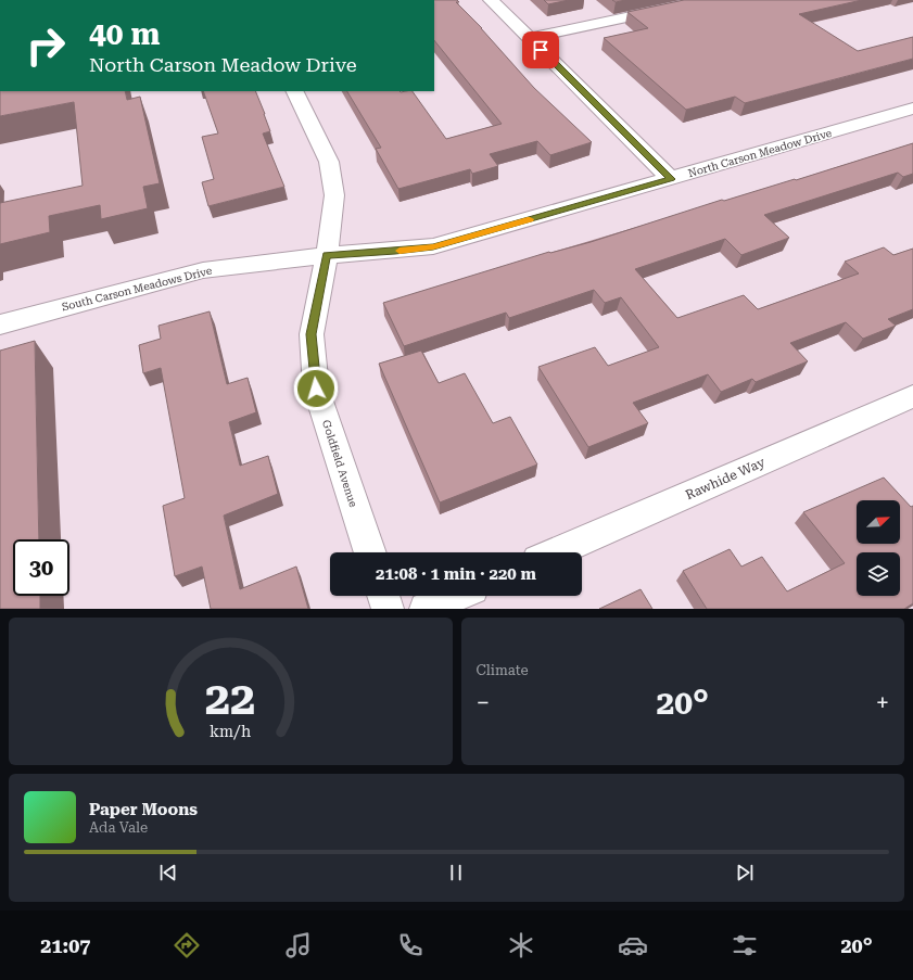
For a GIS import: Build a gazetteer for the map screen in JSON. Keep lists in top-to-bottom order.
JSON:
{
  "streets": {
    "street": [
      "North Carson Meadow Drive",
      "South Carson Meadows Drive",
      "Goldfield Avenue",
      "Rawhide Way"
    ]
  },
  "crossings": [
    ["North Carson Meadow Drive", "South Carson Meadows Drive"],
    ["North Carson Meadow Drive", "Goldfield Avenue"],
    ["South Carson Meadows Drive", "Goldfield Avenue"]
  ],
  "north": "top right",
  "page": {
    "turn": ["40 m", "North Carson Meadow Drive"],
    "limit": "30",
    "trip": "21:08 · 1 min · 220 m",
    "tile": "Climate",
    "heat": ["−", "20°", "+"],
    "song": ["Paper Moons", "Ada Vale"],
    "tabs": ["21:07", "20°"],
    "gauge": ["22", "km/h"]
  }
}
